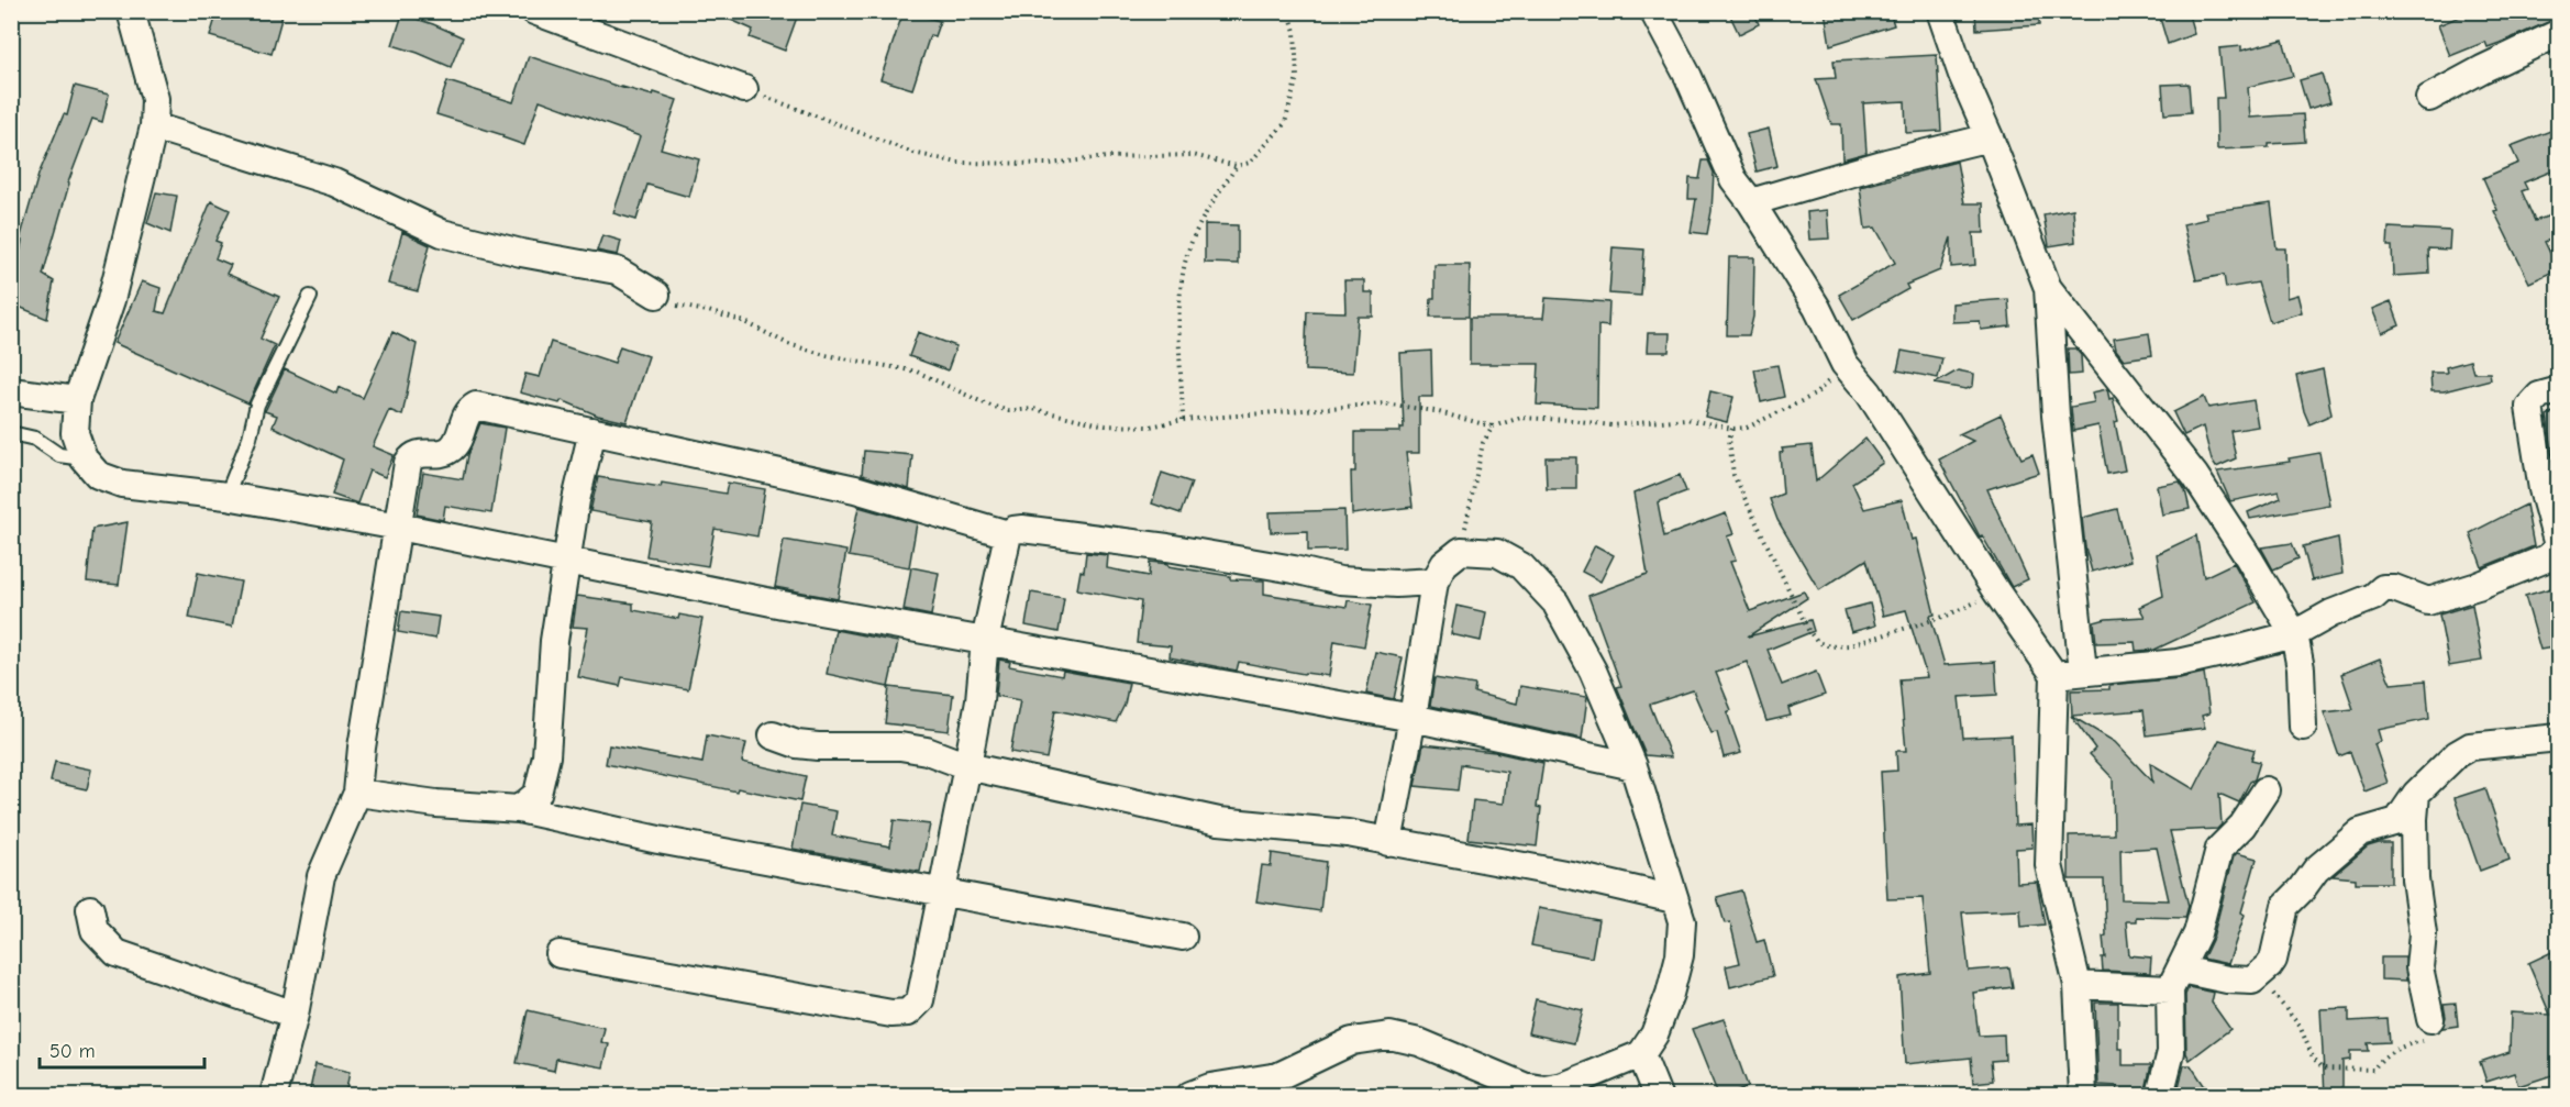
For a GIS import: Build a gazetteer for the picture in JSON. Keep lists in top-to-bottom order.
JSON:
{
  "scale_bar": "50 m"
}
